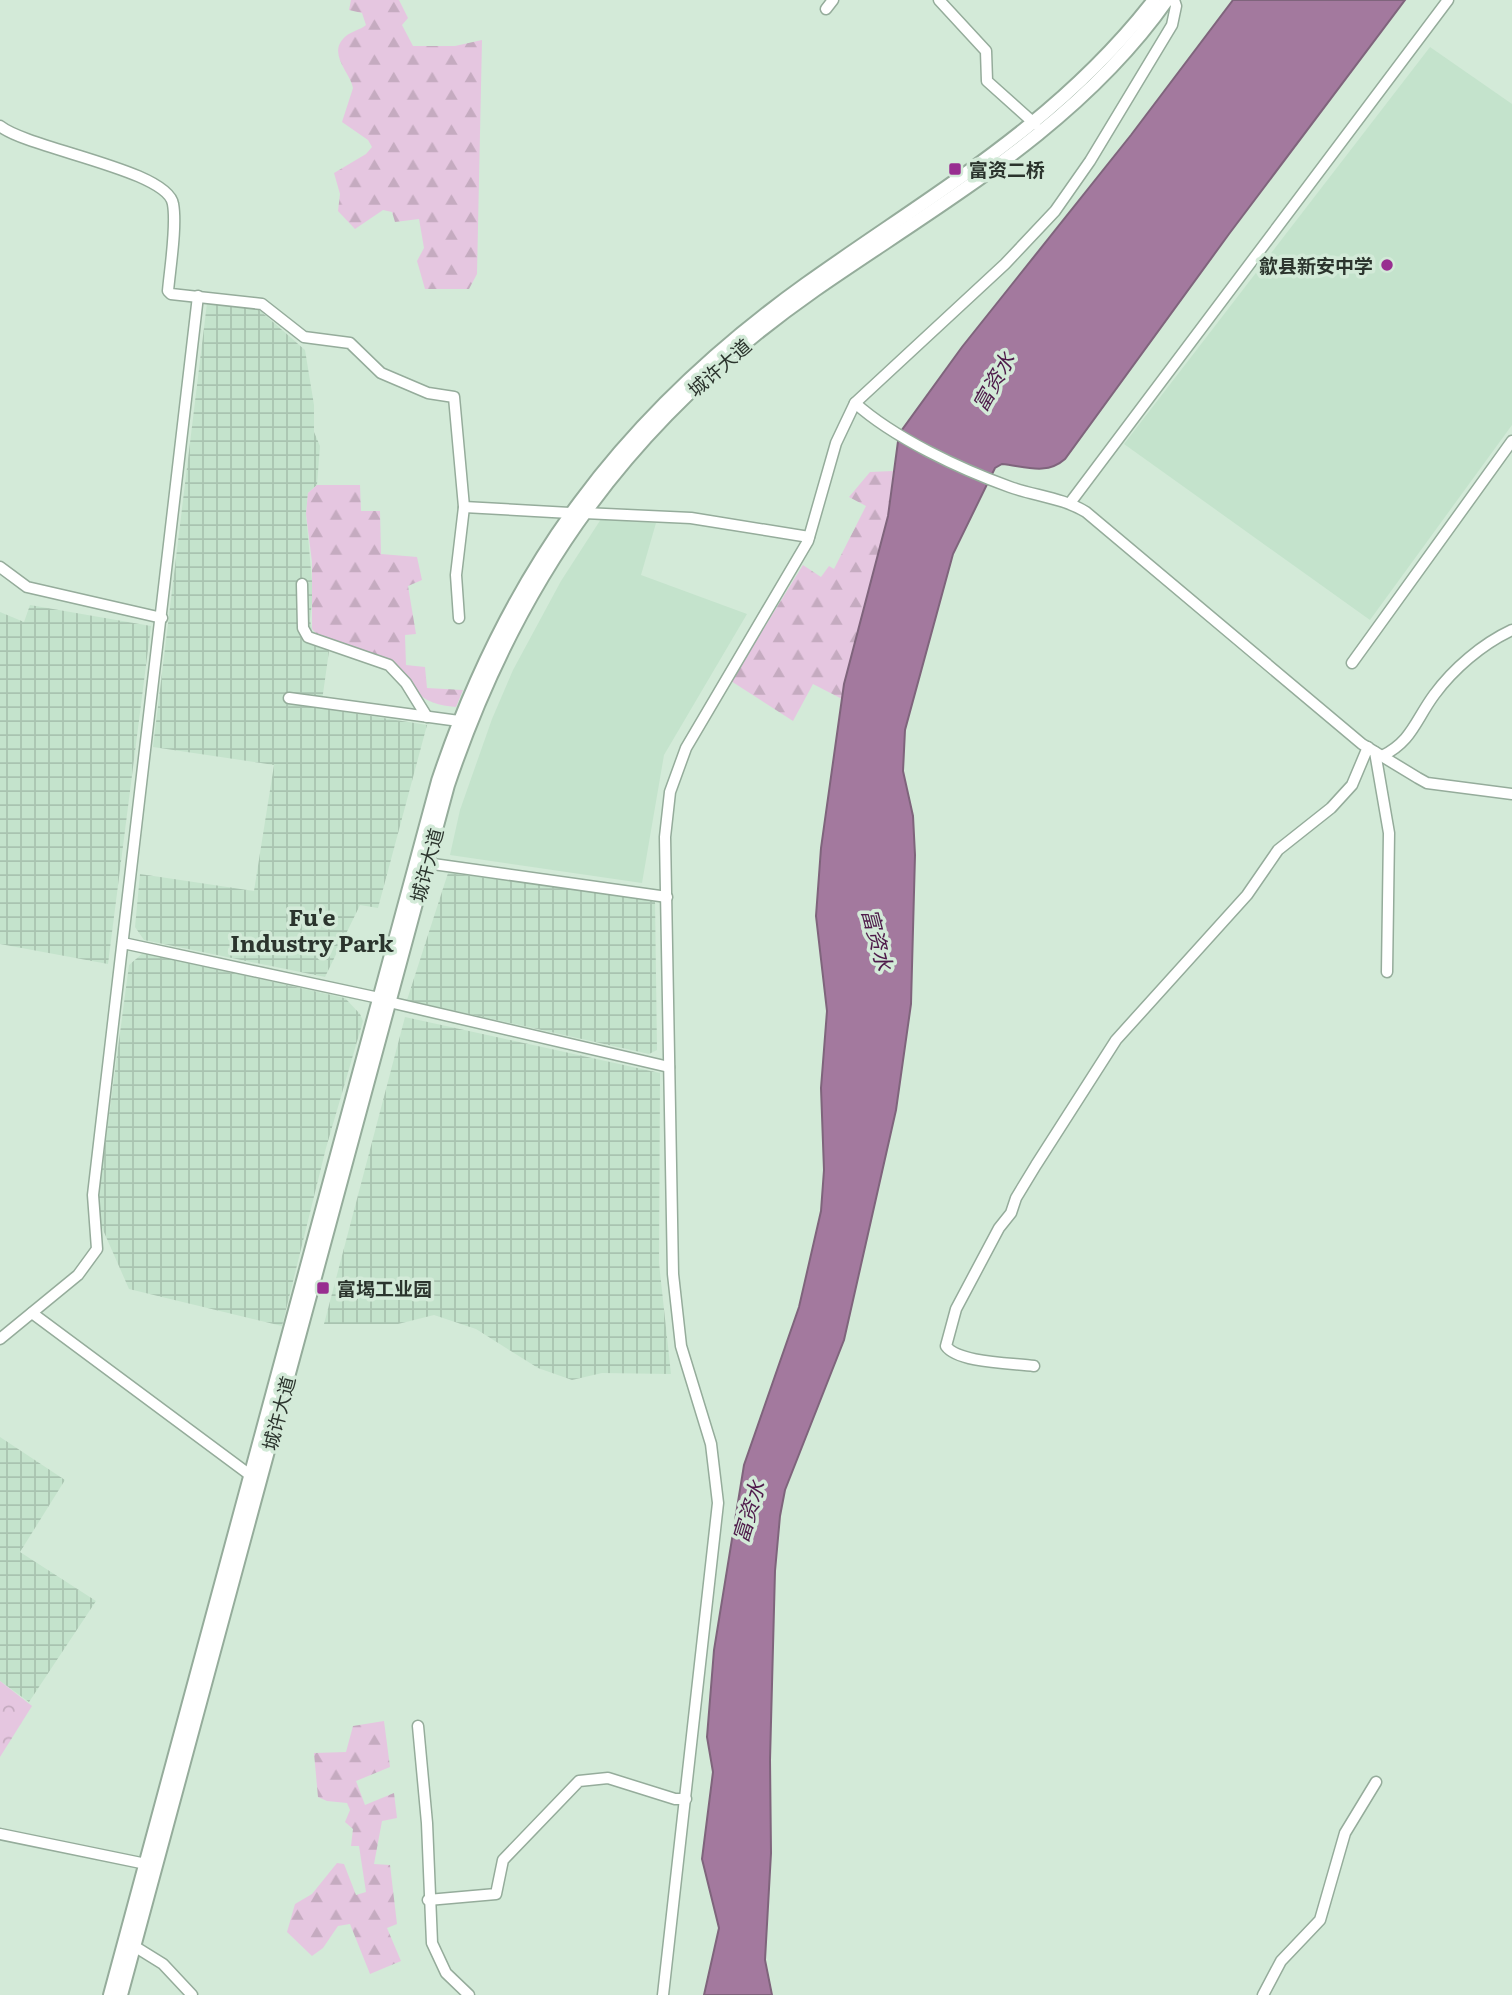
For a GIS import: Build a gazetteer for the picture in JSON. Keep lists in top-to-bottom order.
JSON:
{
  "streets": {
    "main road": ["城许大道"]
  },
  "districts": ["Fu'e Industry Park"],
  "water": ["富资水"],
  "places": {
    "transit": ["富资二桥", "富堨工业园"],
    "other": ["歙县新安中学"]
  }
}
